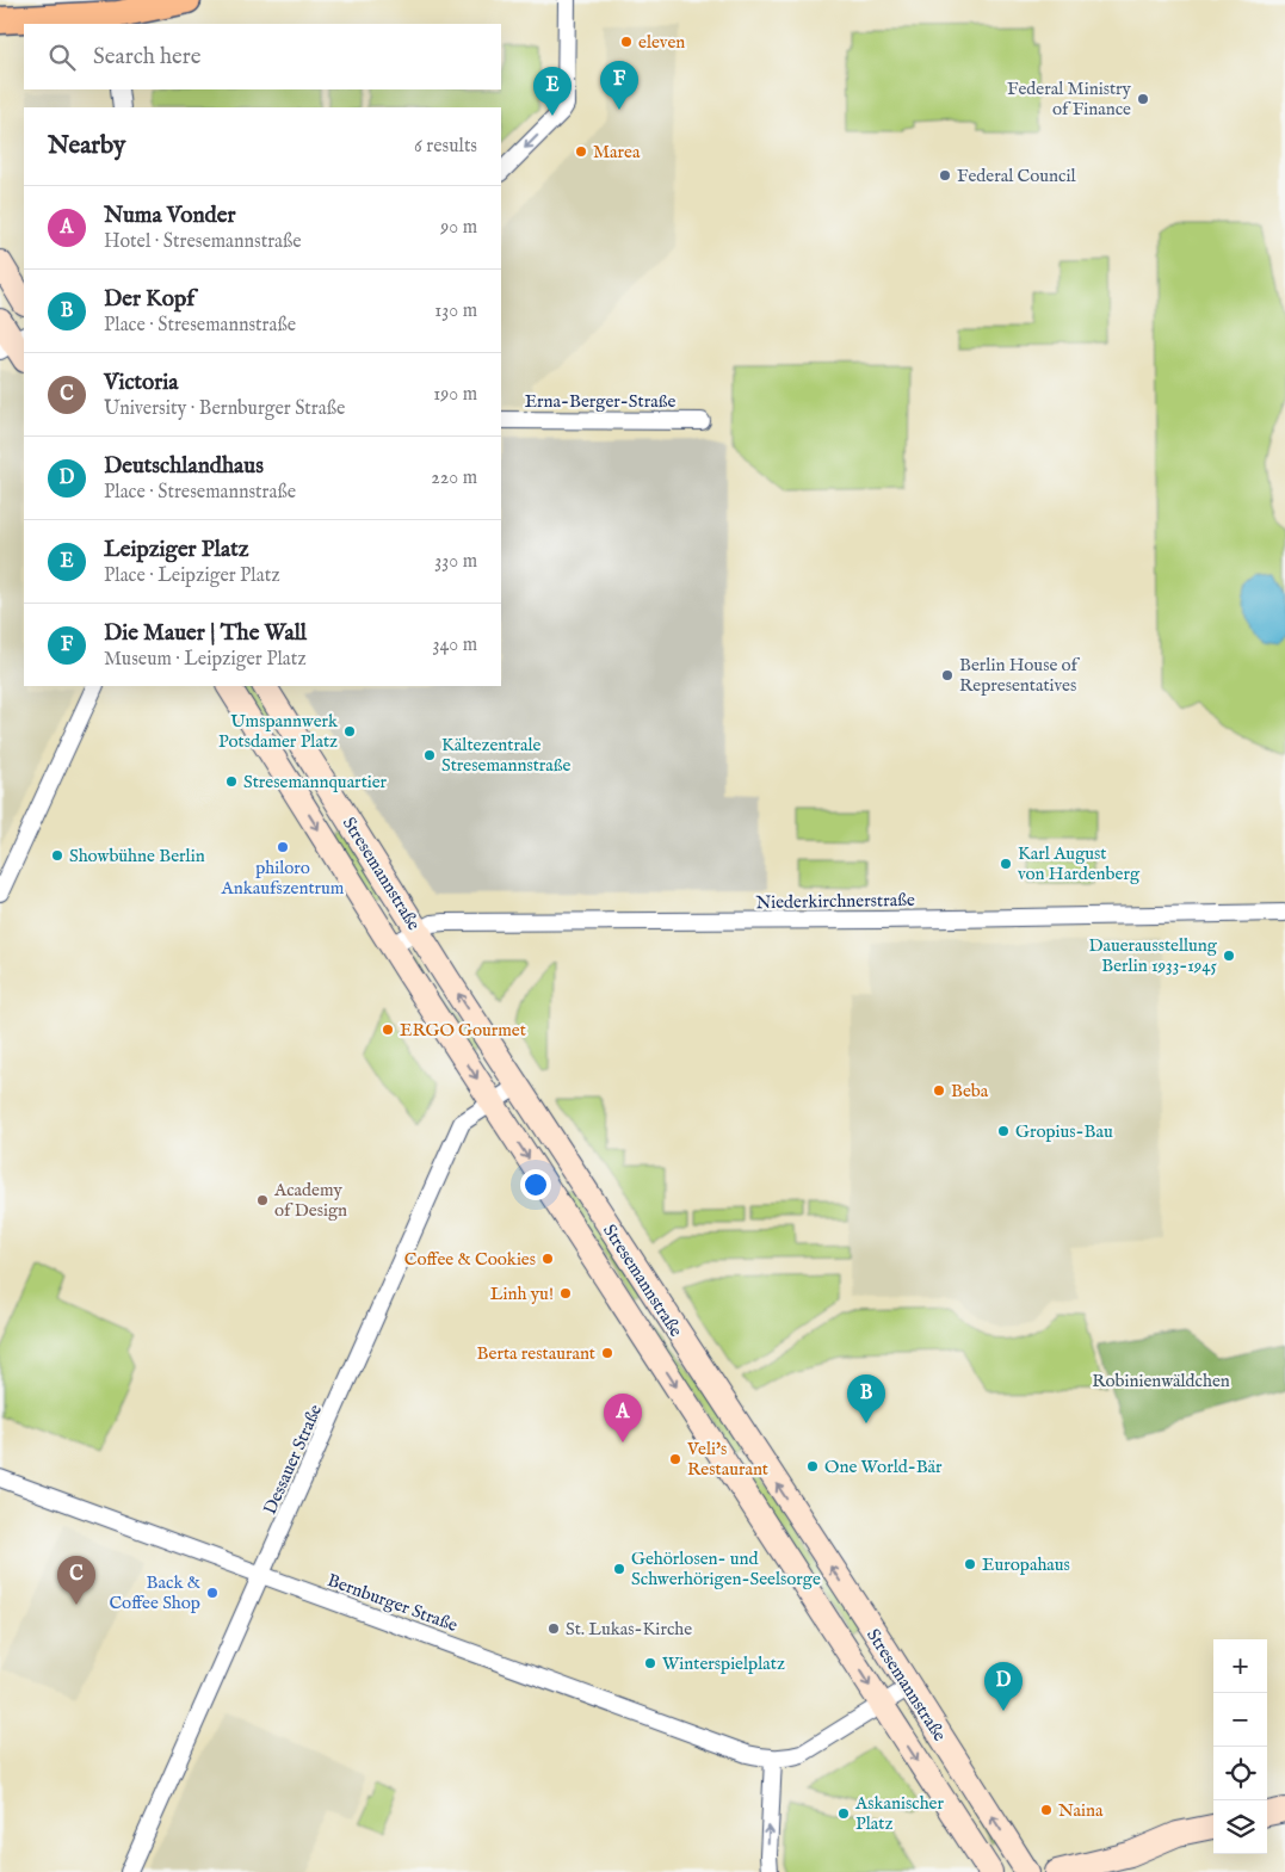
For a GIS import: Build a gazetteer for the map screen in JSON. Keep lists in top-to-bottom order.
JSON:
{
  "streets": {
    "main road": ["Stresemannstraße"],
    "street": [
      "Erna-Berger-Straße",
      "Niederkirchnerstraße",
      "Dessauer Straße",
      "Bernburger Straße"
    ]
  },
  "crossings": [
    ["Stresemannstraße", "Niederkirchnerstraße"],
    ["Stresemannstraße", "Dessauer Straße"],
    ["Dessauer Straße", "Bernburger Straße"]
  ],
  "parks": ["Robinienwäldchen"],
  "places": [
    "eleven",
    "Federal Ministry of Finance",
    "Marea",
    "Federal Council",
    "Berlin House of Representatives",
    "Umspannwerk Potsdamer Platz",
    "Kältezentrale Stresemannstraße",
    "Stresemannquartier",
    "philoro Ankaufszentrum",
    "Showbühne Berlin",
    "Karl August von Hardenberg",
    "Dauerausstellung Berlin 1933-1945",
    "ERGO Gourmet",
    "Beba",
    "Gropius-Bau",
    "Academy of Design",
    "Coffee & Cookies",
    "Linh yu!",
    "Berta restaurant",
    "Veli's Restaurant",
    "One World-Bär",
    "Europahaus",
    "Gehörlosen- und Schwerhörigen-Seelsorge",
    "Back & Coffee Shop",
    "St. Lukas-Kirche",
    "Winterspielplatz",
    "Naina",
    "Askanischer Platz"
  ],
  "page": {
    "search": "Search here",
    "pins": [
      "F",
      "E",
      "B",
      "A",
      "C",
      "D"
    ],
    "heading": ["Nearby", "6 results"],
    "list": [
      {
        "mark": "A",
        "name": "Numa Vonder",
        "note": "Hotel · Stresemannstraße",
        "value": "90 m"
      },
      {
        "mark": "B",
        "name": "Der Kopf",
        "note": "Place · Stresemannstraße",
        "value": "130 m"
      },
      {
        "mark": "C",
        "name": "Victoria",
        "note": "University · Bernburger Straße",
        "value": "190 m"
      },
      {
        "mark": "D",
        "name": "Deutschlandhaus",
        "note": "Place · Stresemannstraße",
        "value": "220 m"
      },
      {
        "mark": "E",
        "name": "Leipziger Platz",
        "note": "Place · Leipziger Platz",
        "value": "330 m"
      },
      {
        "mark": "F",
        "name": "Die Mauer | The Wall",
        "note": "Museum · Leipziger Platz",
        "value": "340 m"
      }
    ],
    "map_buttons": ["+", "−"]
  }
}
